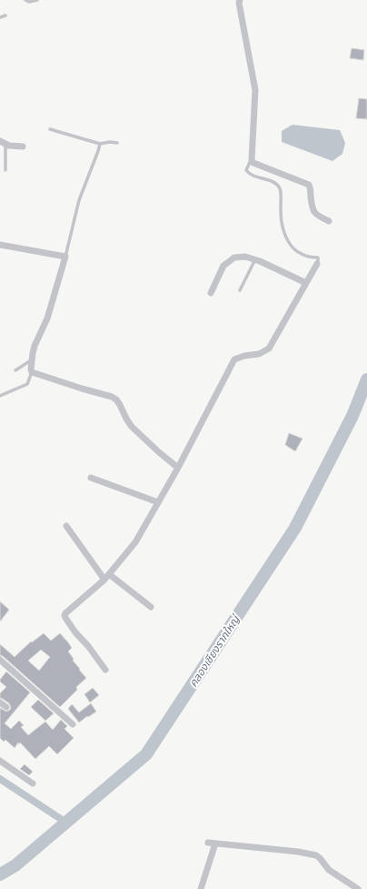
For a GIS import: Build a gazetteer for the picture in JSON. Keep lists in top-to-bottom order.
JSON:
{
  "water": ["คลองเชียงรากใหญ่"]
}
